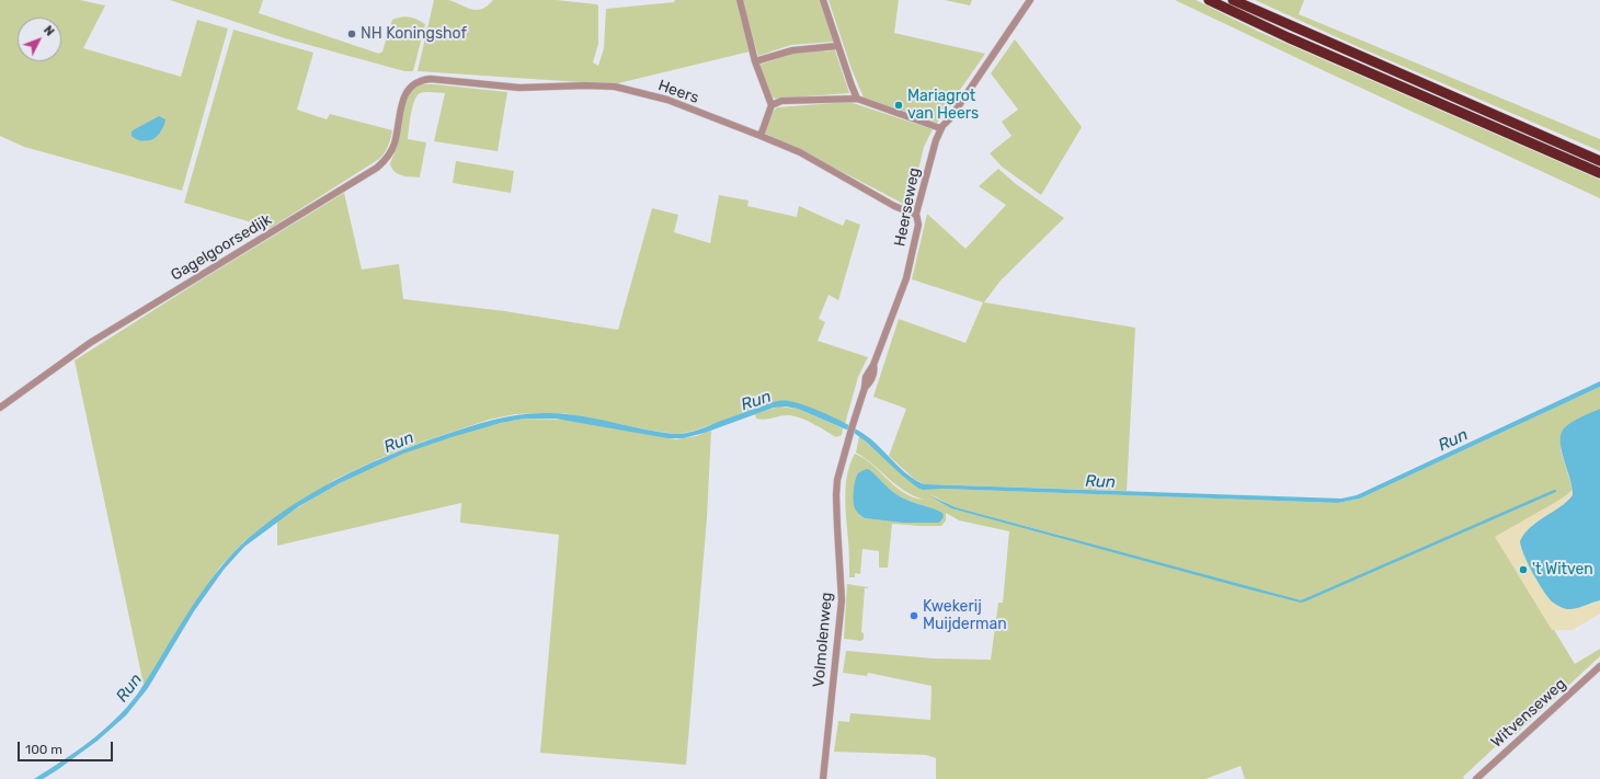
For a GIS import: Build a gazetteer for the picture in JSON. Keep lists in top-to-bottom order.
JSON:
{
  "streets": {
    "street": [
      "Heers",
      "Heerseweg",
      "Gagelgoorsedijk",
      "Volmolenweg",
      "Witvenseweg"
    ]
  },
  "crossings": [
    ["Heers", "Heerseweg"],
    ["Heers", "Gagelgoorsedijk"],
    ["Heerseweg", "Volmolenweg"]
  ],
  "water": ["Run"],
  "places": [
    "NH Koningshof",
    "Mariagrot van Heers",
    "'t Witven",
    "Kwekerij Muijderman"
  ],
  "scale_bar": "100 m",
  "north": "top right"
}
